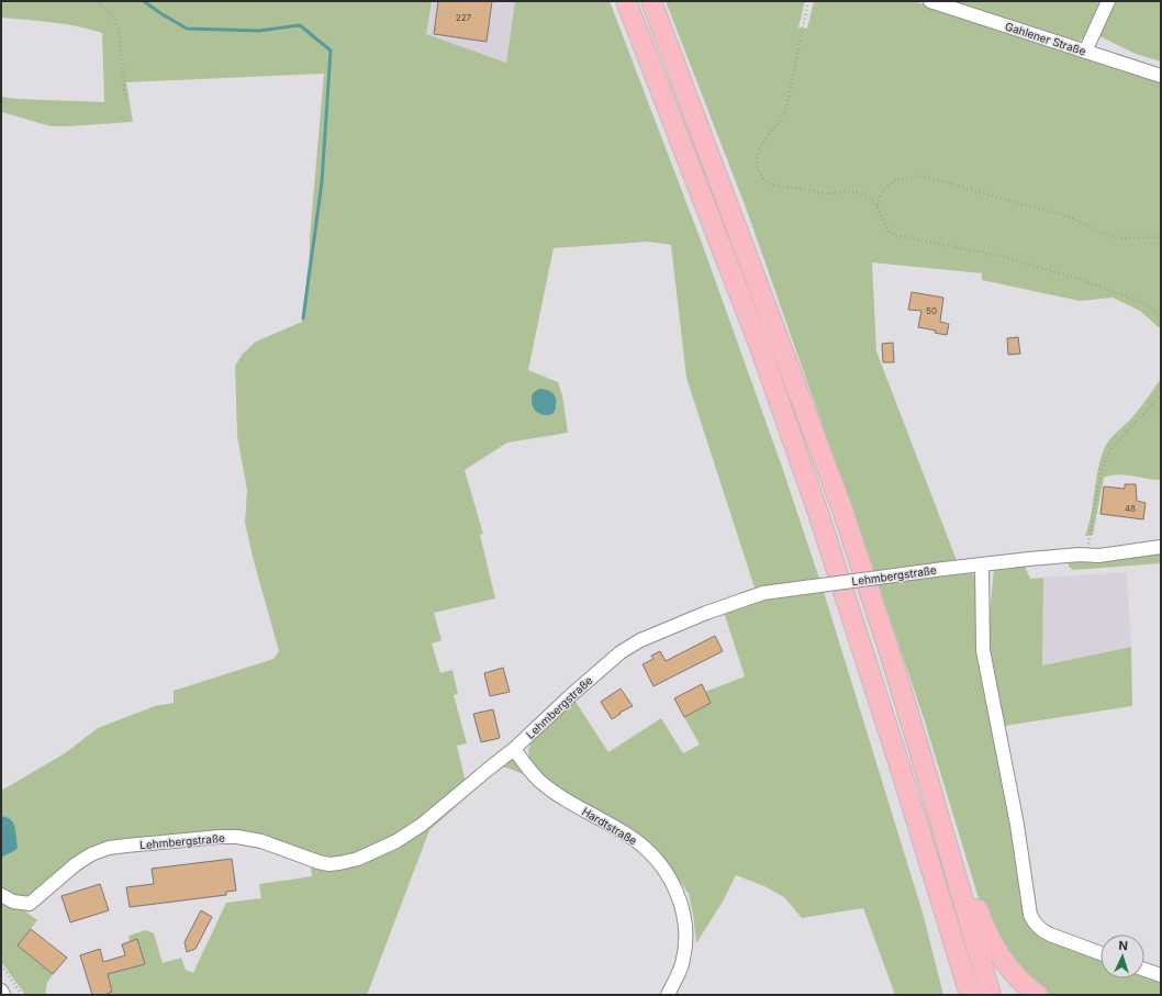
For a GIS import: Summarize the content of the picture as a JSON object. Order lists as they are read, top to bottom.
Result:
{
  "streets": {
    "street": ["Gahlener Straße", "Lehmbergstraße", "Hardtstraße"]
  },
  "crossings": [
    ["Lehmbergstraße", "Hardtstraße"]
  ],
  "house_numbers": ["227", "50", "48"],
  "north": "top"
}
